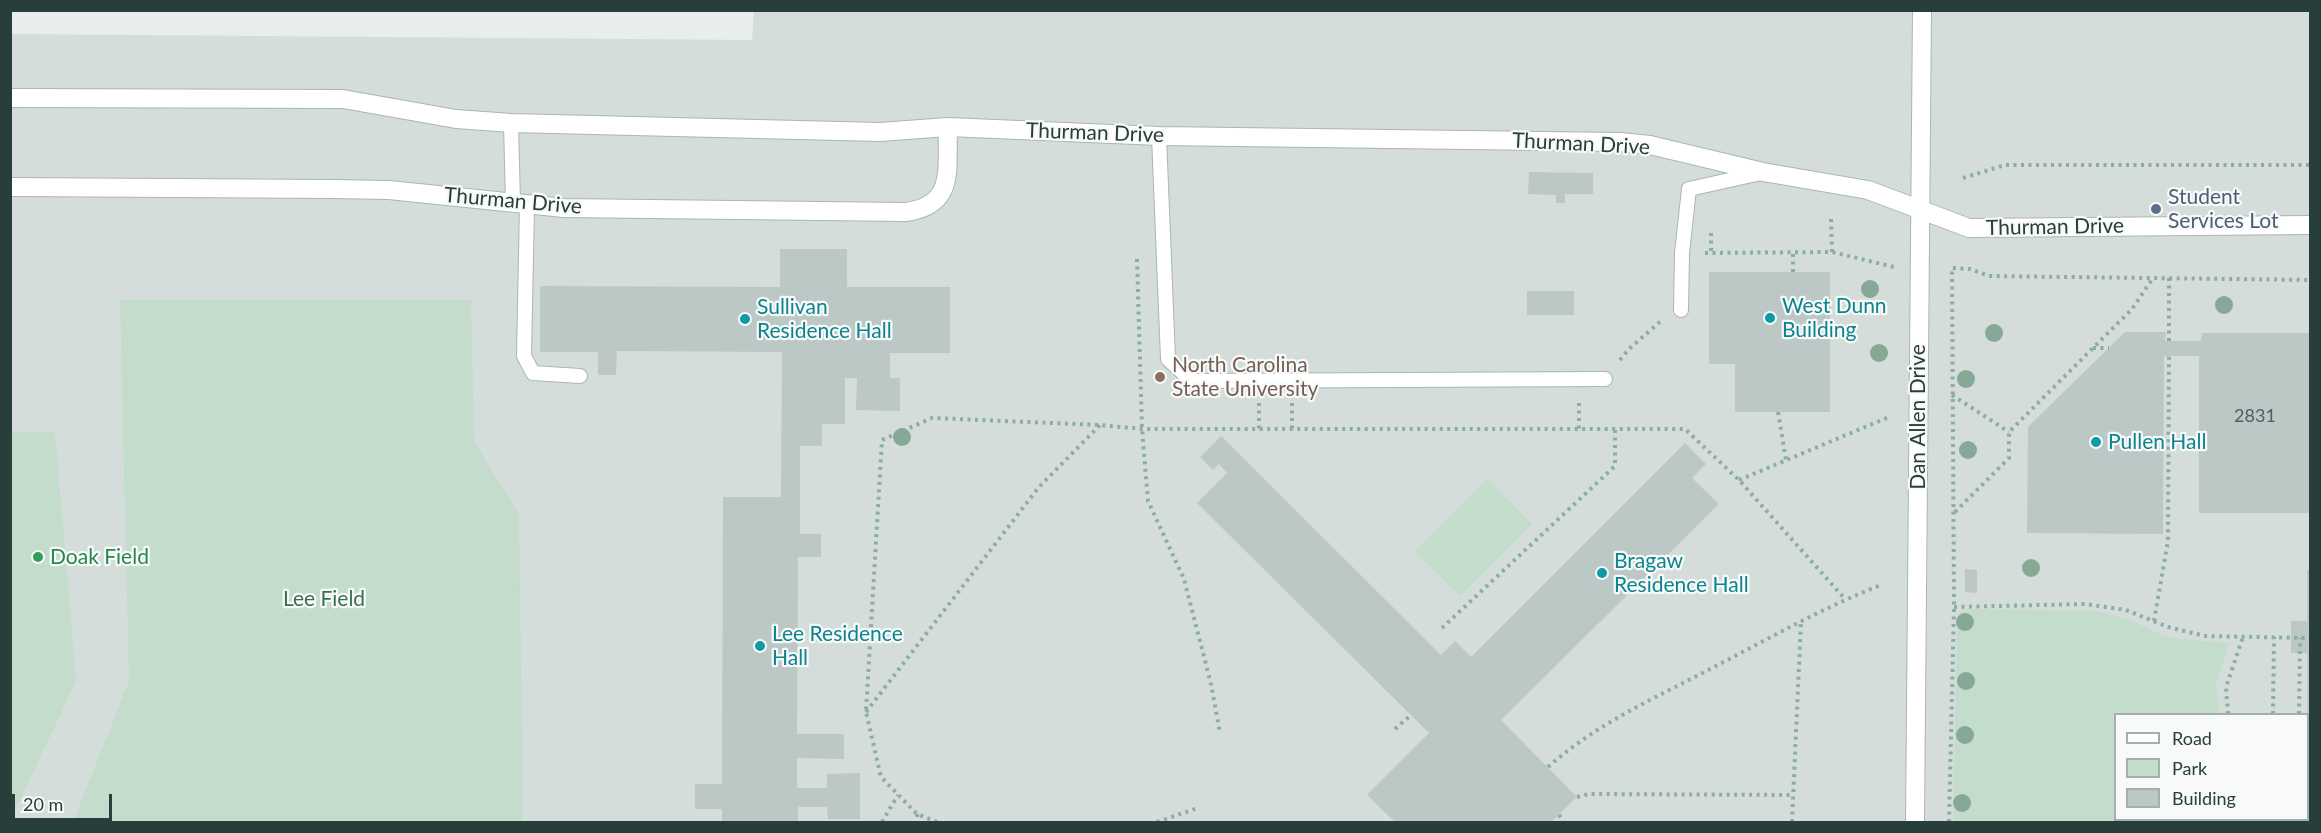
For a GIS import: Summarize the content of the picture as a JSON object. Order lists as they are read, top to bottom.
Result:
{
  "streets": {
    "street": ["Thurman Drive", "Dan Allen Drive"]
  },
  "crossings": [
    ["Thurman Drive", "Dan Allen Drive"]
  ],
  "parks": ["Lee Field"],
  "places": [
    "Student Services Lot",
    "West Dunn Building",
    "Sullivan Residence Hall",
    "North Carolina State University",
    "Pullen Hall",
    "Doak Field",
    "Bragaw Residence Hall",
    "Lee Residence Hall"
  ],
  "house_numbers": ["2831"],
  "legend": ["Road", "Park", "Building"],
  "scale_bar": "20 m"
}
